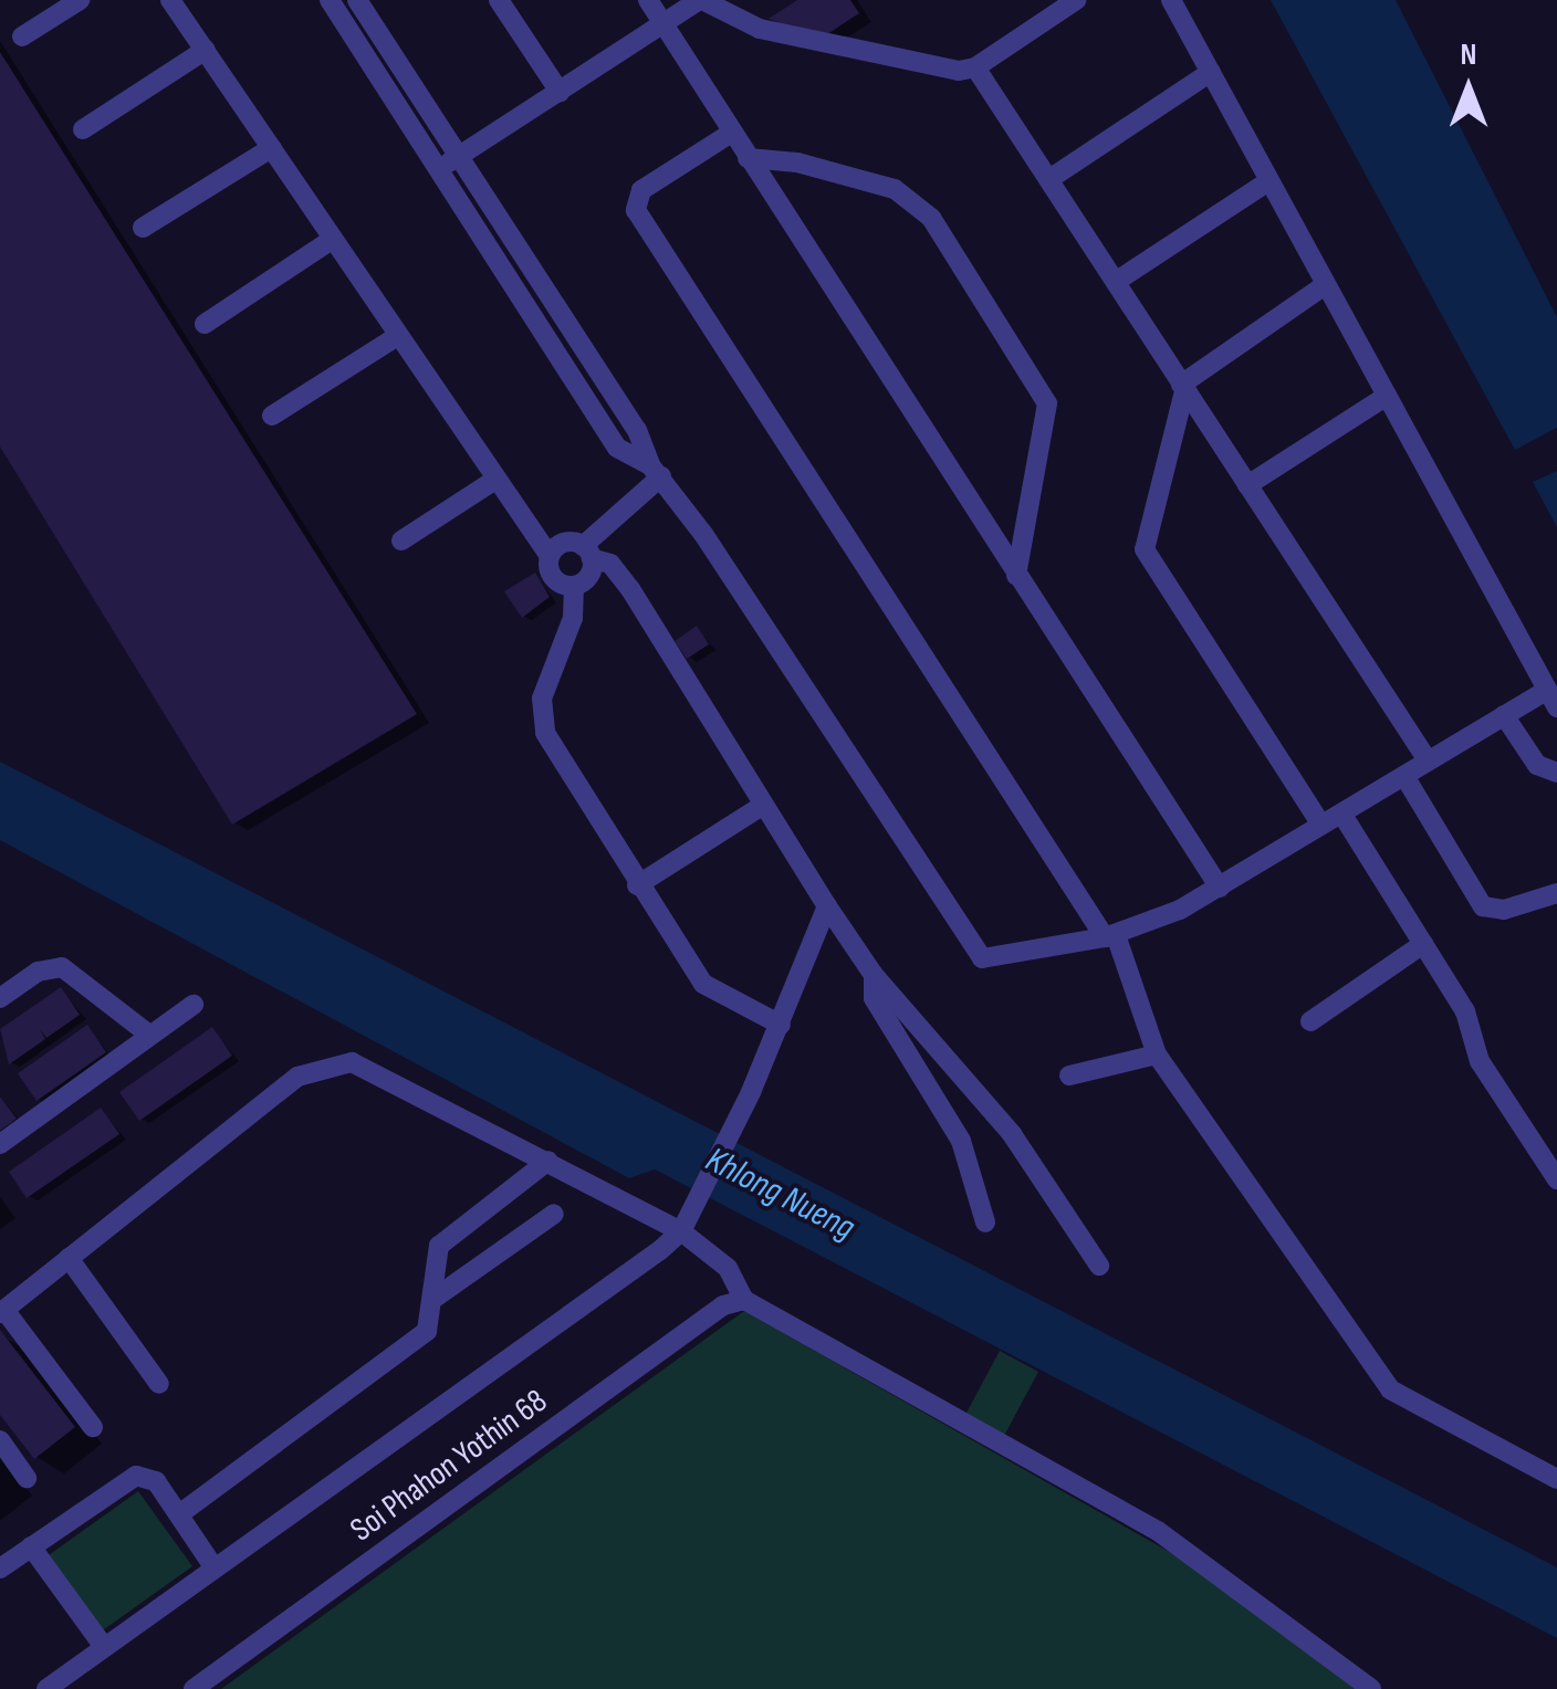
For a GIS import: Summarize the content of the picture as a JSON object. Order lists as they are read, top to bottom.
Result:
{
  "streets": {
    "street": ["Soi Phahon Yothin 68"]
  },
  "water": ["Khlong Nueng"],
  "north": "top"
}
